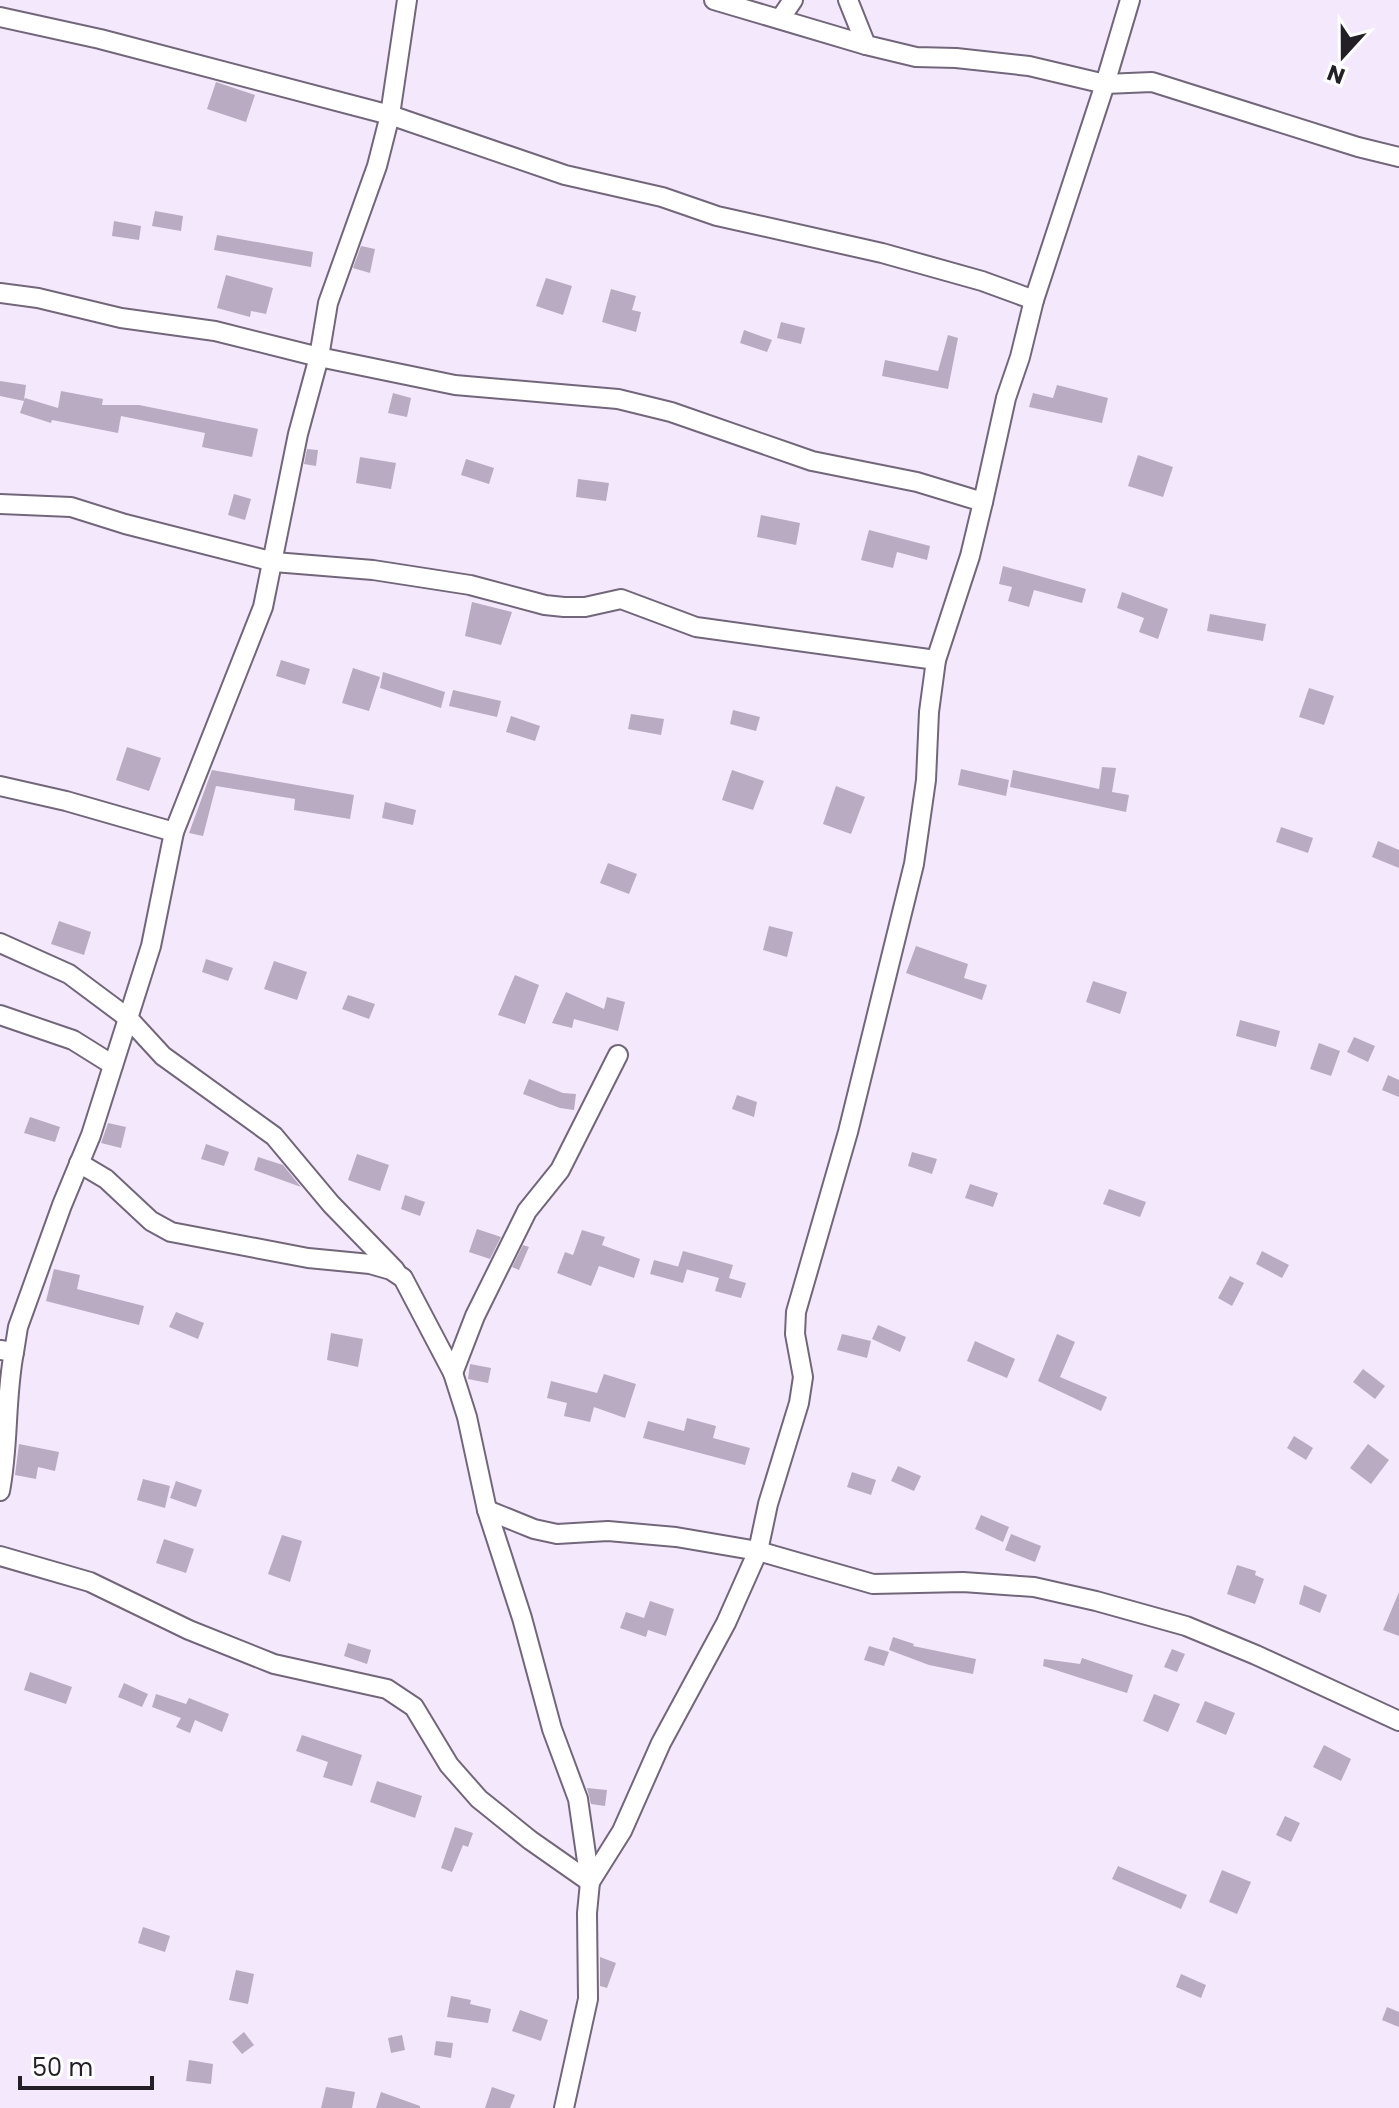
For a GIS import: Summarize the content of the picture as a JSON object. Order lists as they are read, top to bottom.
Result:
{
  "scale_bar": "50 m",
  "north": "bottom"
}
